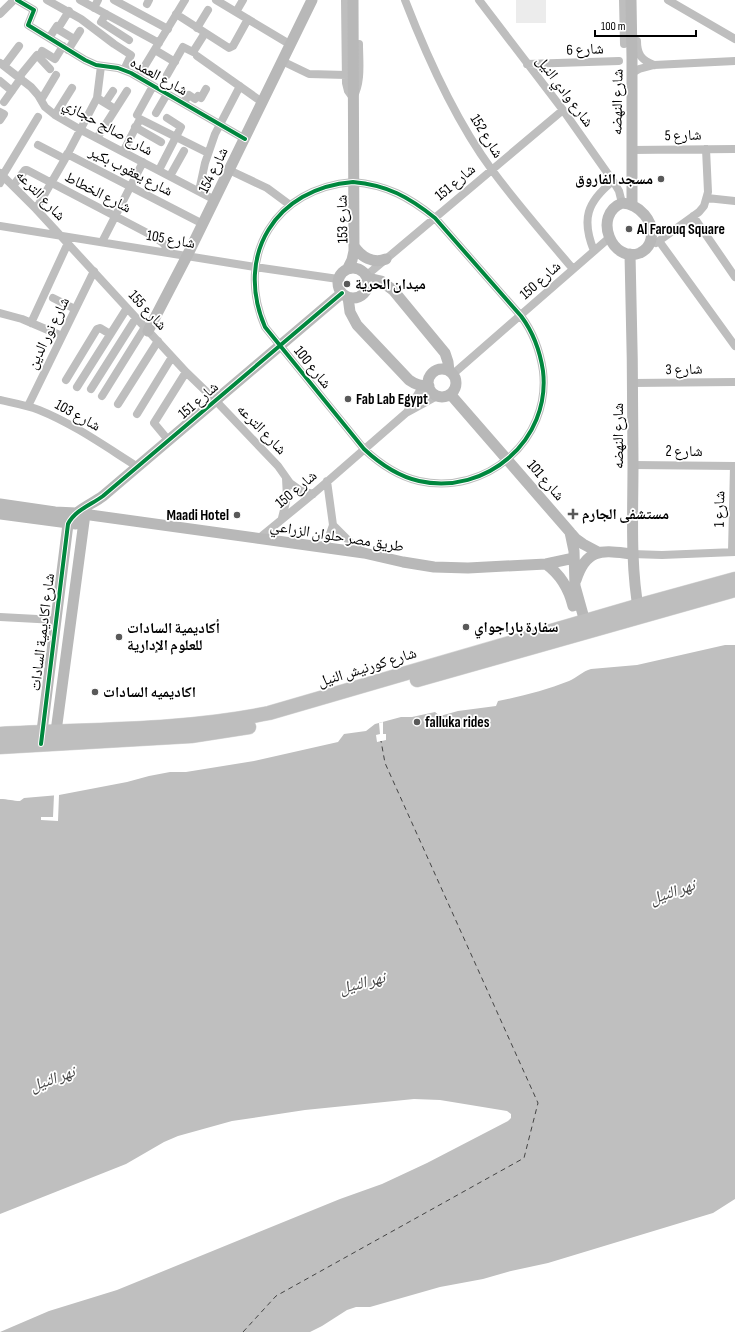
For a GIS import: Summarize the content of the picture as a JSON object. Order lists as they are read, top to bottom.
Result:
{
  "streets": {
    "highway": ["شارع كورنيش النيل"],
    "street": [
      "شارع 6",
      "شارع العمده",
      "شارع وادي النيل",
      "شارع النهضه",
      "شارع صالح حجازي",
      "شارع 5",
      "شارع 152",
      "شارع 154",
      "شارع يعقوب بكير",
      "شارع 151",
      "شارع الخطاط",
      "شارع الترعه",
      "شارع 153",
      "شارع 105",
      "شارع 150",
      "شارع 155",
      "شارع نور الدين",
      "شارع 100",
      "شارع 3",
      "شارع 103",
      "شارع 2",
      "شارع 101",
      "شارع 1",
      "طريق مصر حلوان الزراعي",
      "شارع اكاديمية السادات"
    ]
  },
  "crossings": [
    ["شارع 6", "شارع وادي النيل"],
    ["شارع العمده", "شارع 154"],
    ["شارع وادي النيل", "شارع النهضه"],
    ["شارع وادي النيل", "شارع 151"],
    ["شارع وادي النيل", "شارع 150"],
    ["شارع النهضه", "شارع 5"],
    ["شارع النهضه", "شارع 150"],
    ["شارع النهضه", "شارع 3"],
    ["شارع النهضه", "شارع 2"],
    ["شارع النهضه", "شارع كورنيش النيل"],
    ["شارع صالح حجازي", "شارع 154"],
    ["شارع 152", "شارع 151"],
    ["شارع 152", "شارع 150"],
    ["شارع 154", "شارع يعقوب بكير"],
    ["شارع 154", "شارع 105"],
    ["شارع 154", "شارع 155"],
    ["شارع 151", "شارع الترعه"],
    ["شارع 151", "شارع 153"],
    ["شارع 151", "شارع 105"],
    ["شارع 151", "شارع 155"],
    ["شارع 151", "شارع 100"],
    ["شارع 151", "شارع 103"],
    ["شارع 151", "طريق مصر حلوان الزراعي"],
    ["شارع 151", "شارع اكاديمية السادات"],
    ["شارع الخطاط", "شارع الترعه"],
    ["شارع الخطاط", "شارع 105"],
    ["شارع الترعه", "شارع 105"],
    ["شارع الترعه", "شارع 150"],
    ["شارع الترعه", "شارع 155"],
    ["شارع 153", "شارع 105"],
    ["شارع 153", "شارع 100"],
    ["شارع 105", "شارع 155"],
    ["شارع 105", "شارع 100"],
    ["شارع 150", "شارع 100"],
    ["شارع 150", "شارع 101"],
    ["شارع 150", "طريق مصر حلوان الزراعي"],
    ["شارع 155", "شارع نور الدين"],
    ["شارع نور الدين", "شارع 103"],
    ["شارع 100", "شارع 101"],
    ["شارع 2", "شارع 1"],
    ["طريق مصر حلوان الزراعي", "شارع اكاديمية السادات"],
    ["شارع اكاديمية السادات", "شارع كورنيش النيل"]
  ],
  "water": ["نهر النيل"],
  "places": {
    "other": [
      "مسجد الفاروق",
      "Al Farouq Square",
      "ميدان الحرية",
      "Fab Lab Egypt",
      "Maadi Hotel",
      "سفارة باراجواي",
      "أكاديمية السادات للعلوم الإدارية",
      "اكاديميه السادات",
      "falluka rides"
    ],
    "health": ["مستشفى الجارم"]
  },
  "scale_bar": "100 m"
}
